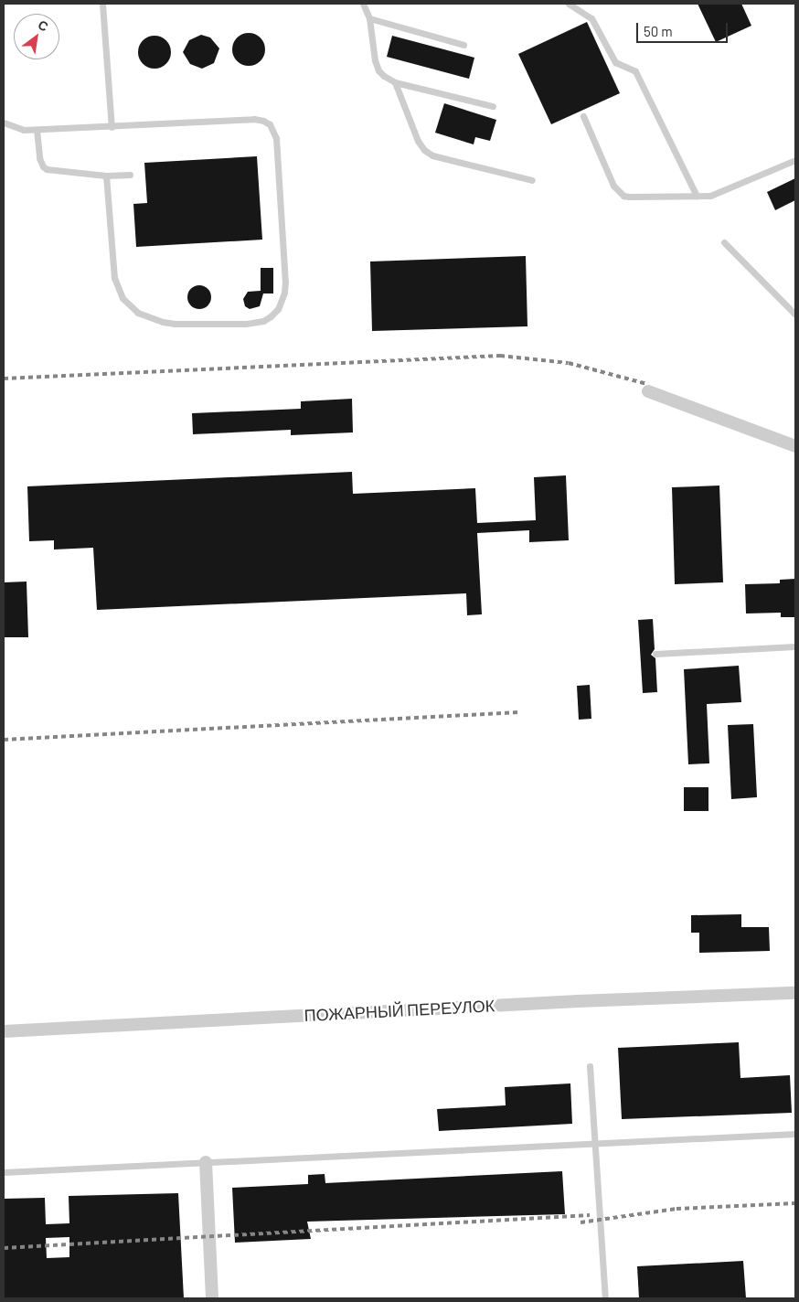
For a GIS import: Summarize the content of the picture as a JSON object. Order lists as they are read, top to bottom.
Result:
{
  "streets": {
    "street": ["ПОЖАРНЫЙ ПЕРЕУЛОК"]
  },
  "scale_bar": "50 m",
  "north": "top right"
}
